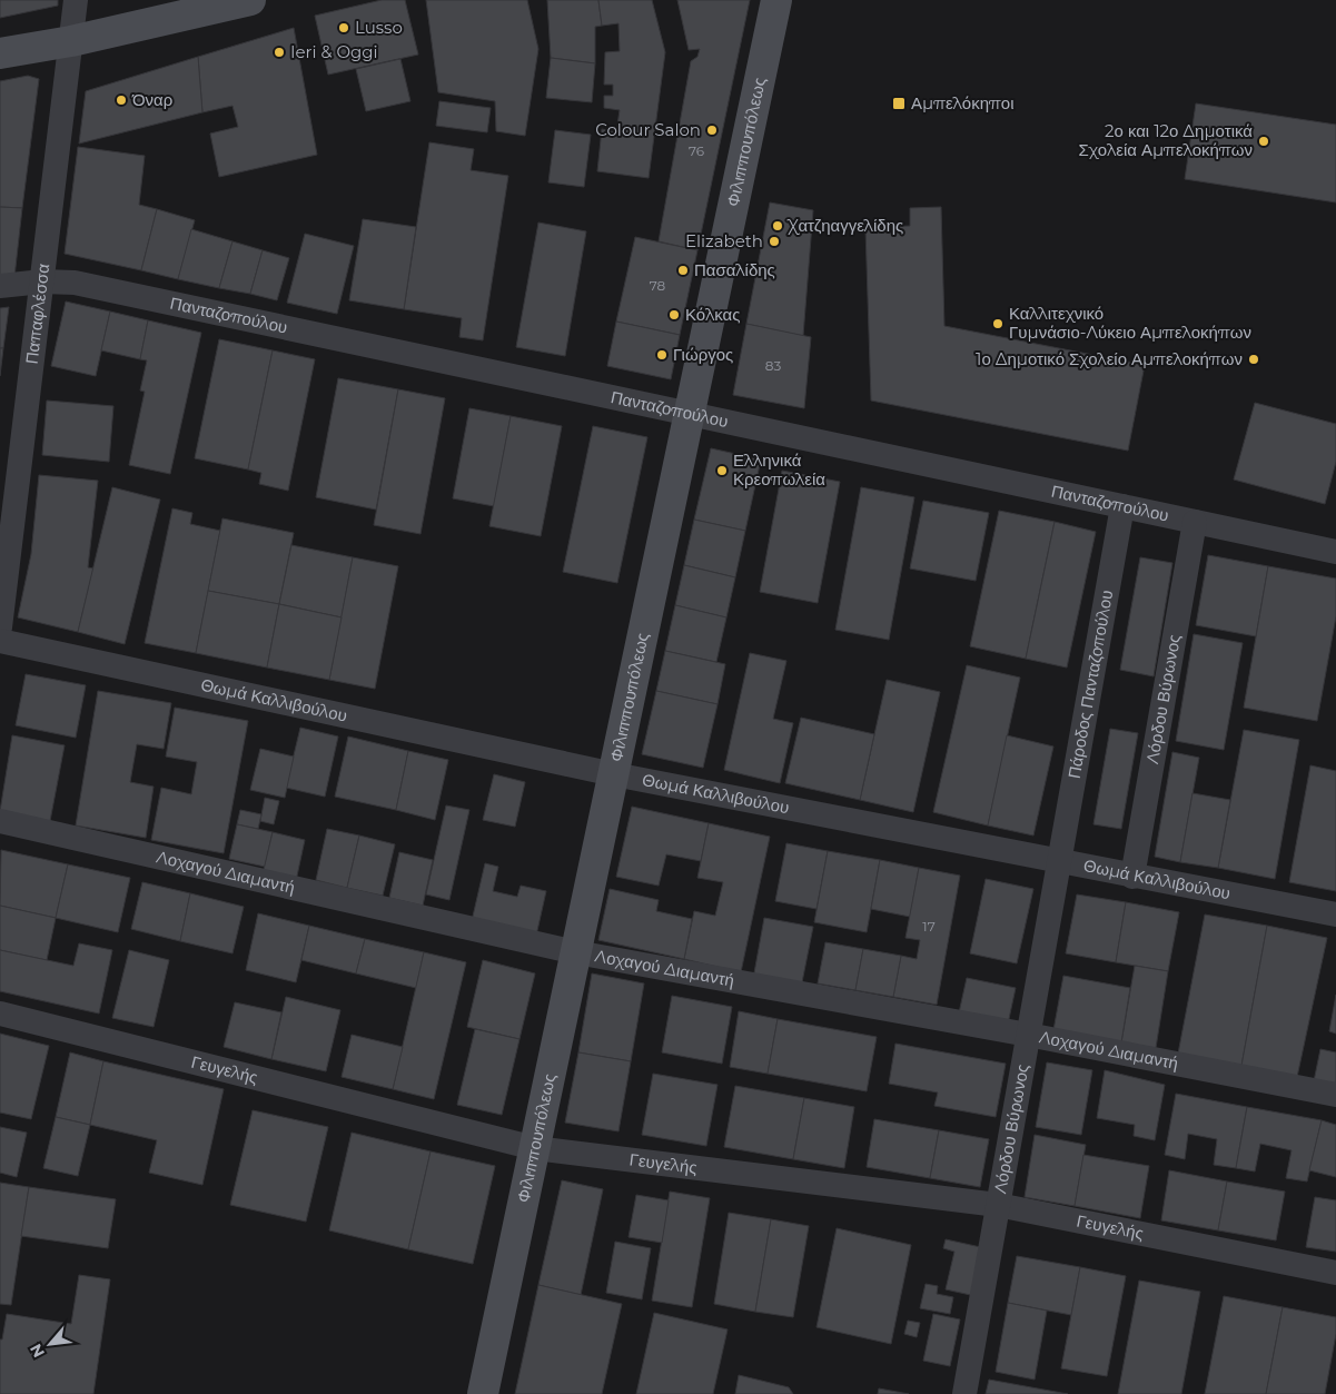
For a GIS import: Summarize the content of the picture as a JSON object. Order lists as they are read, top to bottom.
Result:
{
  "streets": {
    "main road": ["Φιλιππουπόλεως"],
    "street": [
      "Παπαφλέσσα",
      "Πανταζοπούλου",
      "Πάροδος Πανταζοπούλου",
      "Λόρδου Βύρωνος",
      "Θωμά Καλλιβούλου",
      "Λοχαγού Διαμαντή",
      "Γευγελής"
    ]
  },
  "crossings": [
    ["Φιλιππουπόλεως", "Πανταζοπούλου"],
    ["Φιλιππουπόλεως", "Θωμά Καλλιβούλου"],
    ["Φιλιππουπόλεως", "Λοχαγού Διαμαντή"],
    ["Φιλιππουπόλεως", "Γευγελής"],
    ["Παπαφλέσσα", "Πανταζοπούλου"],
    ["Πανταζοπούλου", "Πάροδος Πανταζοπούλου"],
    ["Πανταζοπούλου", "Λόρδου Βύρωνος"],
    ["Πάροδος Πανταζοπούλου", "Λόρδου Βύρωνος"],
    ["Πάροδος Πανταζοπούλου", "Θωμά Καλλιβούλου"],
    ["Λόρδου Βύρωνος", "Θωμά Καλλιβούλου"],
    ["Λόρδου Βύρωνος", "Λοχαγού Διαμαντή"],
    ["Λόρδου Βύρωνος", "Γευγελής"]
  ],
  "places": {
    "other": [
      "Lusso",
      "Ieri & Oggi",
      "Όναρ",
      "Colour Salon",
      "2ο και 12ο Δημοτικά Σχολεία Αμπελοκήπων",
      "Χατζηαγγελίδης",
      "Elizabeth",
      "Πασαλίδης",
      "Κόλκας",
      "Καλλιτεχνικό Γυμνάσιο-Λύκειο Αμπελοκήπων",
      "Γιώργος",
      "1ο Δημοτικό Σχολείο Αμπελοκήπων",
      "Ελληνικά Κρεοπωλεία"
    ],
    "transit": ["Αμπελόκηποι"]
  },
  "house_numbers": [
    "76",
    "78",
    "83",
    "17"
  ],
  "north": "bottom left"
}
